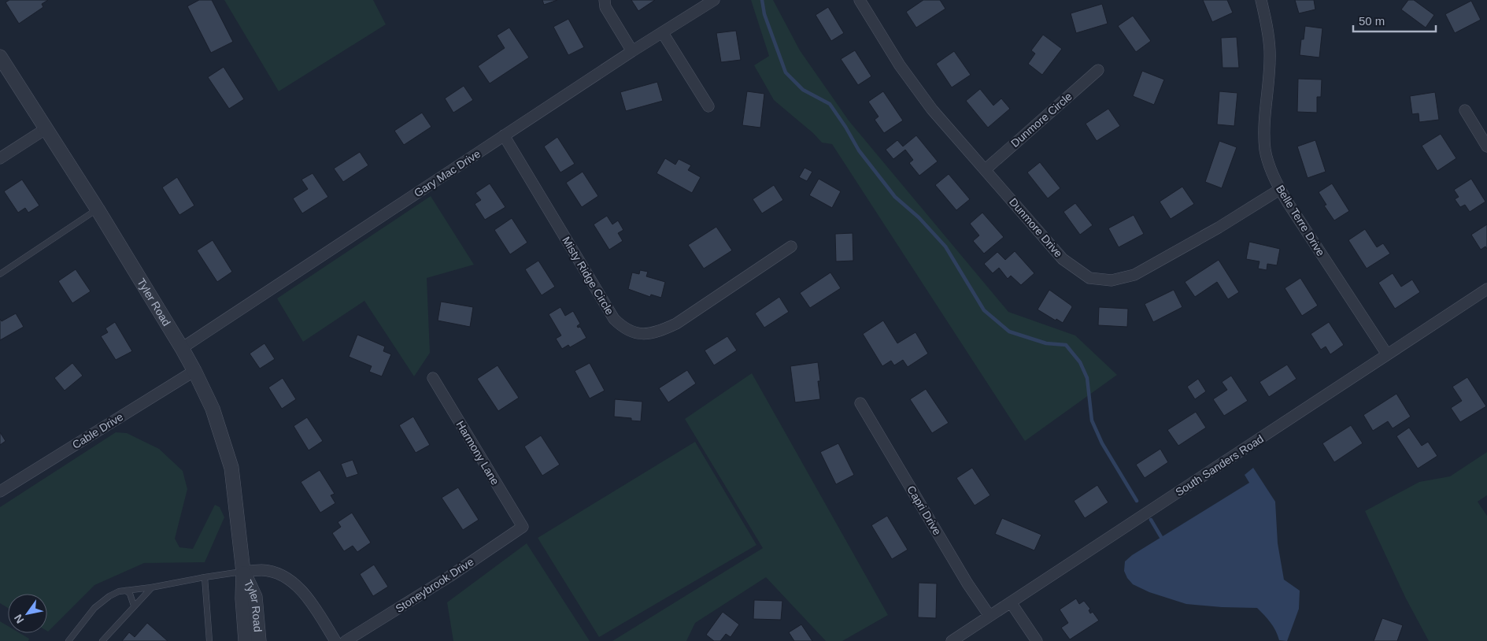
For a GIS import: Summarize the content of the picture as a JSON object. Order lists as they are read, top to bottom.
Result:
{
  "streets": {
    "street": [
      "Dunmore Circle",
      "Gary Mac Drive",
      "Belle Terre Drive",
      "Dunmore Drive",
      "Misty Ridge Circle",
      "Tyler Road",
      "Cable Drive",
      "Harmony Lane",
      "South Sanders Road",
      "Capri Drive",
      "Stoneybrook Drive"
    ]
  },
  "crossings": [
    ["Dunmore Circle", "Dunmore Drive"],
    ["Gary Mac Drive", "Misty Ridge Circle"],
    ["Gary Mac Drive", "Tyler Road"],
    ["Belle Terre Drive", "Dunmore Drive"],
    ["Belle Terre Drive", "South Sanders Road"],
    ["Tyler Road", "Cable Drive"],
    ["Harmony Lane", "Stoneybrook Drive"],
    ["South Sanders Road", "Capri Drive"]
  ],
  "scale_bar": "50 m",
  "north": "bottom left"
}
